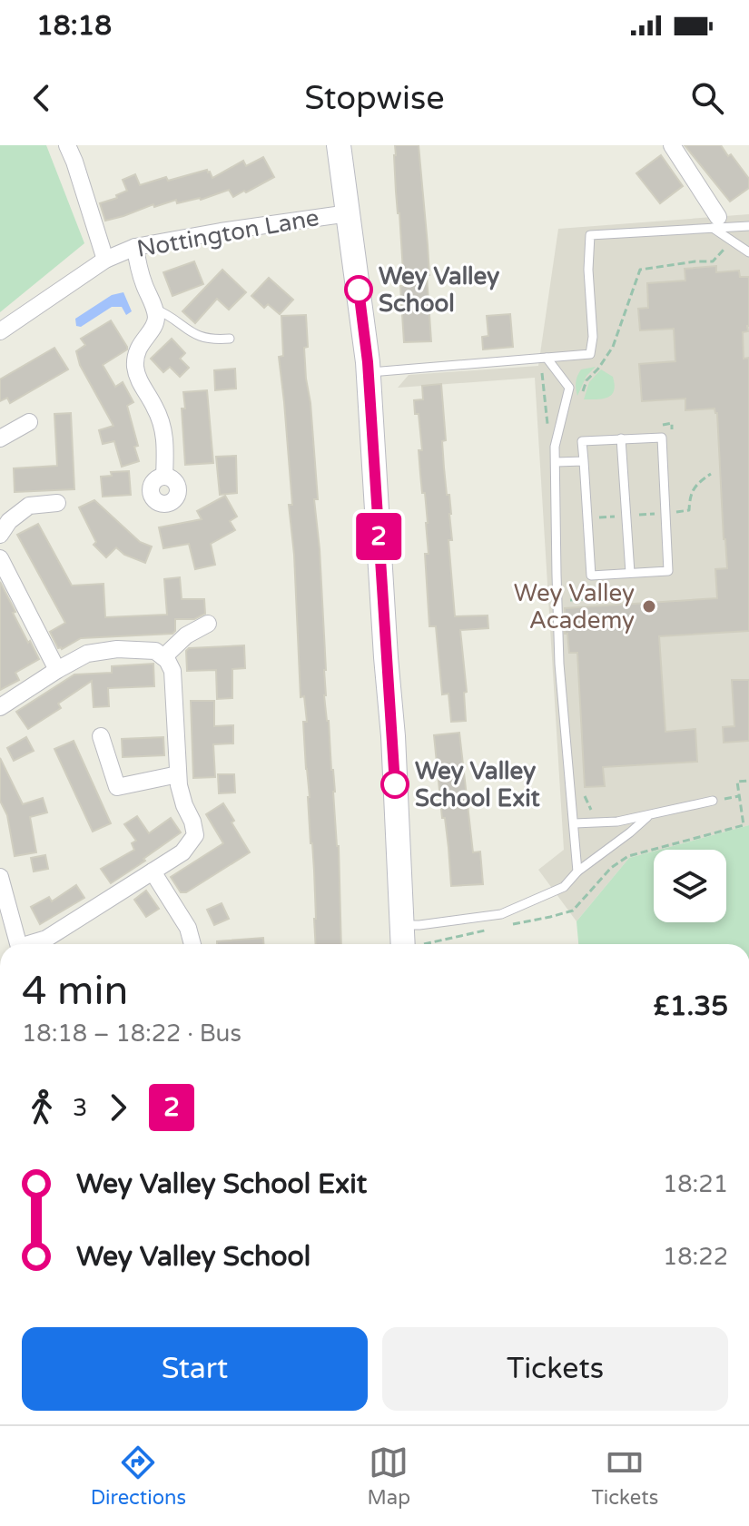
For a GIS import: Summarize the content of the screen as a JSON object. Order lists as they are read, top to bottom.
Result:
{
  "streets": {
    "street": ["Nottington Lane"]
  },
  "places": ["Wey Valley School", "Wey Valley Academy", "Wey Valley School Exit"],
  "lines": ["bus line 2"],
  "page": {
    "status": "18:18",
    "header": "Stopwise",
    "on_map": "2",
    "heading": ["4 min", "18:18 – 18:22 · Bus", "£1.35"],
    "legs": ["3", "2"],
    "list": [
      {
        "name": "Wey Valley School Exit",
        "value": "18:21"
      },
      {
        "name": "Wey Valley School",
        "value": "18:22"
      }
    ],
    "buttons": ["Start", "Tickets"],
    "tabs": ["Directions", "Map", "Tickets"]
  }
}
